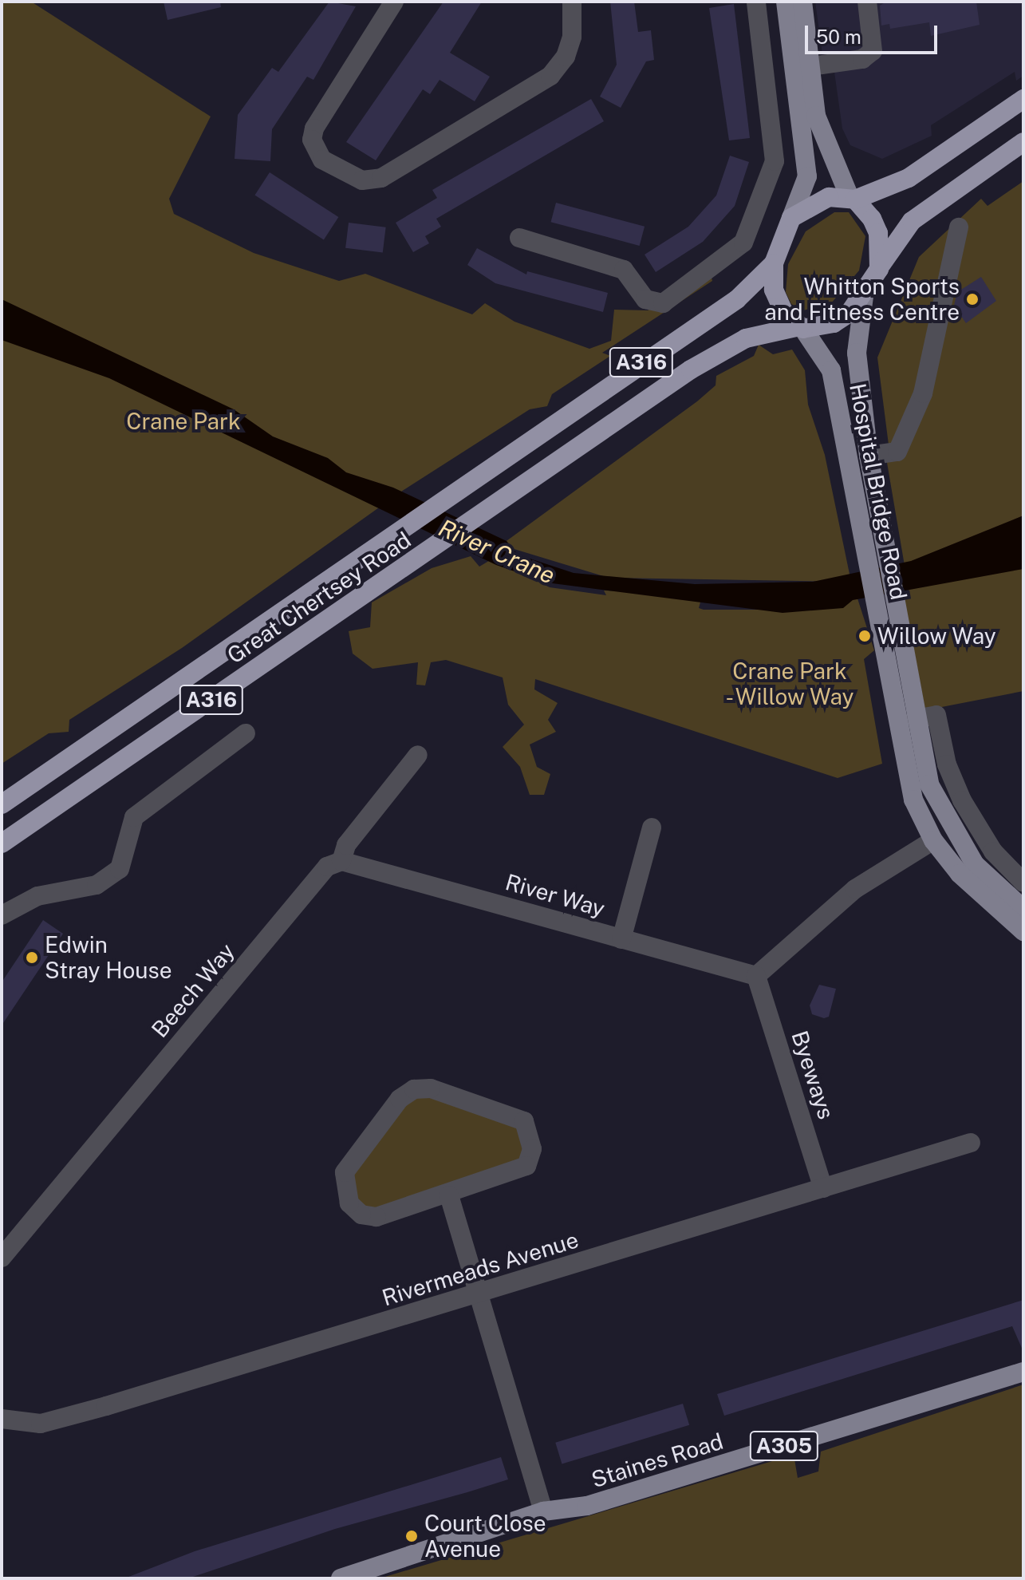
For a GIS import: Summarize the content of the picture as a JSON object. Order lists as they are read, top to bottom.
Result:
{
  "streets": {
    "highway": ["A316", "Great Chertsey Road"],
    "main road": ["Hospital Bridge Road", "A305", "Staines Road"],
    "street": [
      "River Way",
      "Beech Way",
      "Byeways",
      "Rivermeads Avenue"
    ]
  },
  "crossings": [
    ["A316", "Hospital Bridge Road"],
    ["A316", "Great Chertsey Road"],
    ["Hospital Bridge Road", "Great Chertsey Road"],
    ["River Way", "Beech Way"],
    ["River Way", "Byeways"],
    ["Byeways", "Rivermeads Avenue"]
  ],
  "water": ["River Crane"],
  "parks": ["Crane Park", "Crane Park - Willow Way"],
  "places": [
    "Whitton Sports and Fitness Centre",
    "Willow Way",
    "Edwin Stray House",
    "Court Close Avenue"
  ],
  "scale_bar": "50 m"
}
